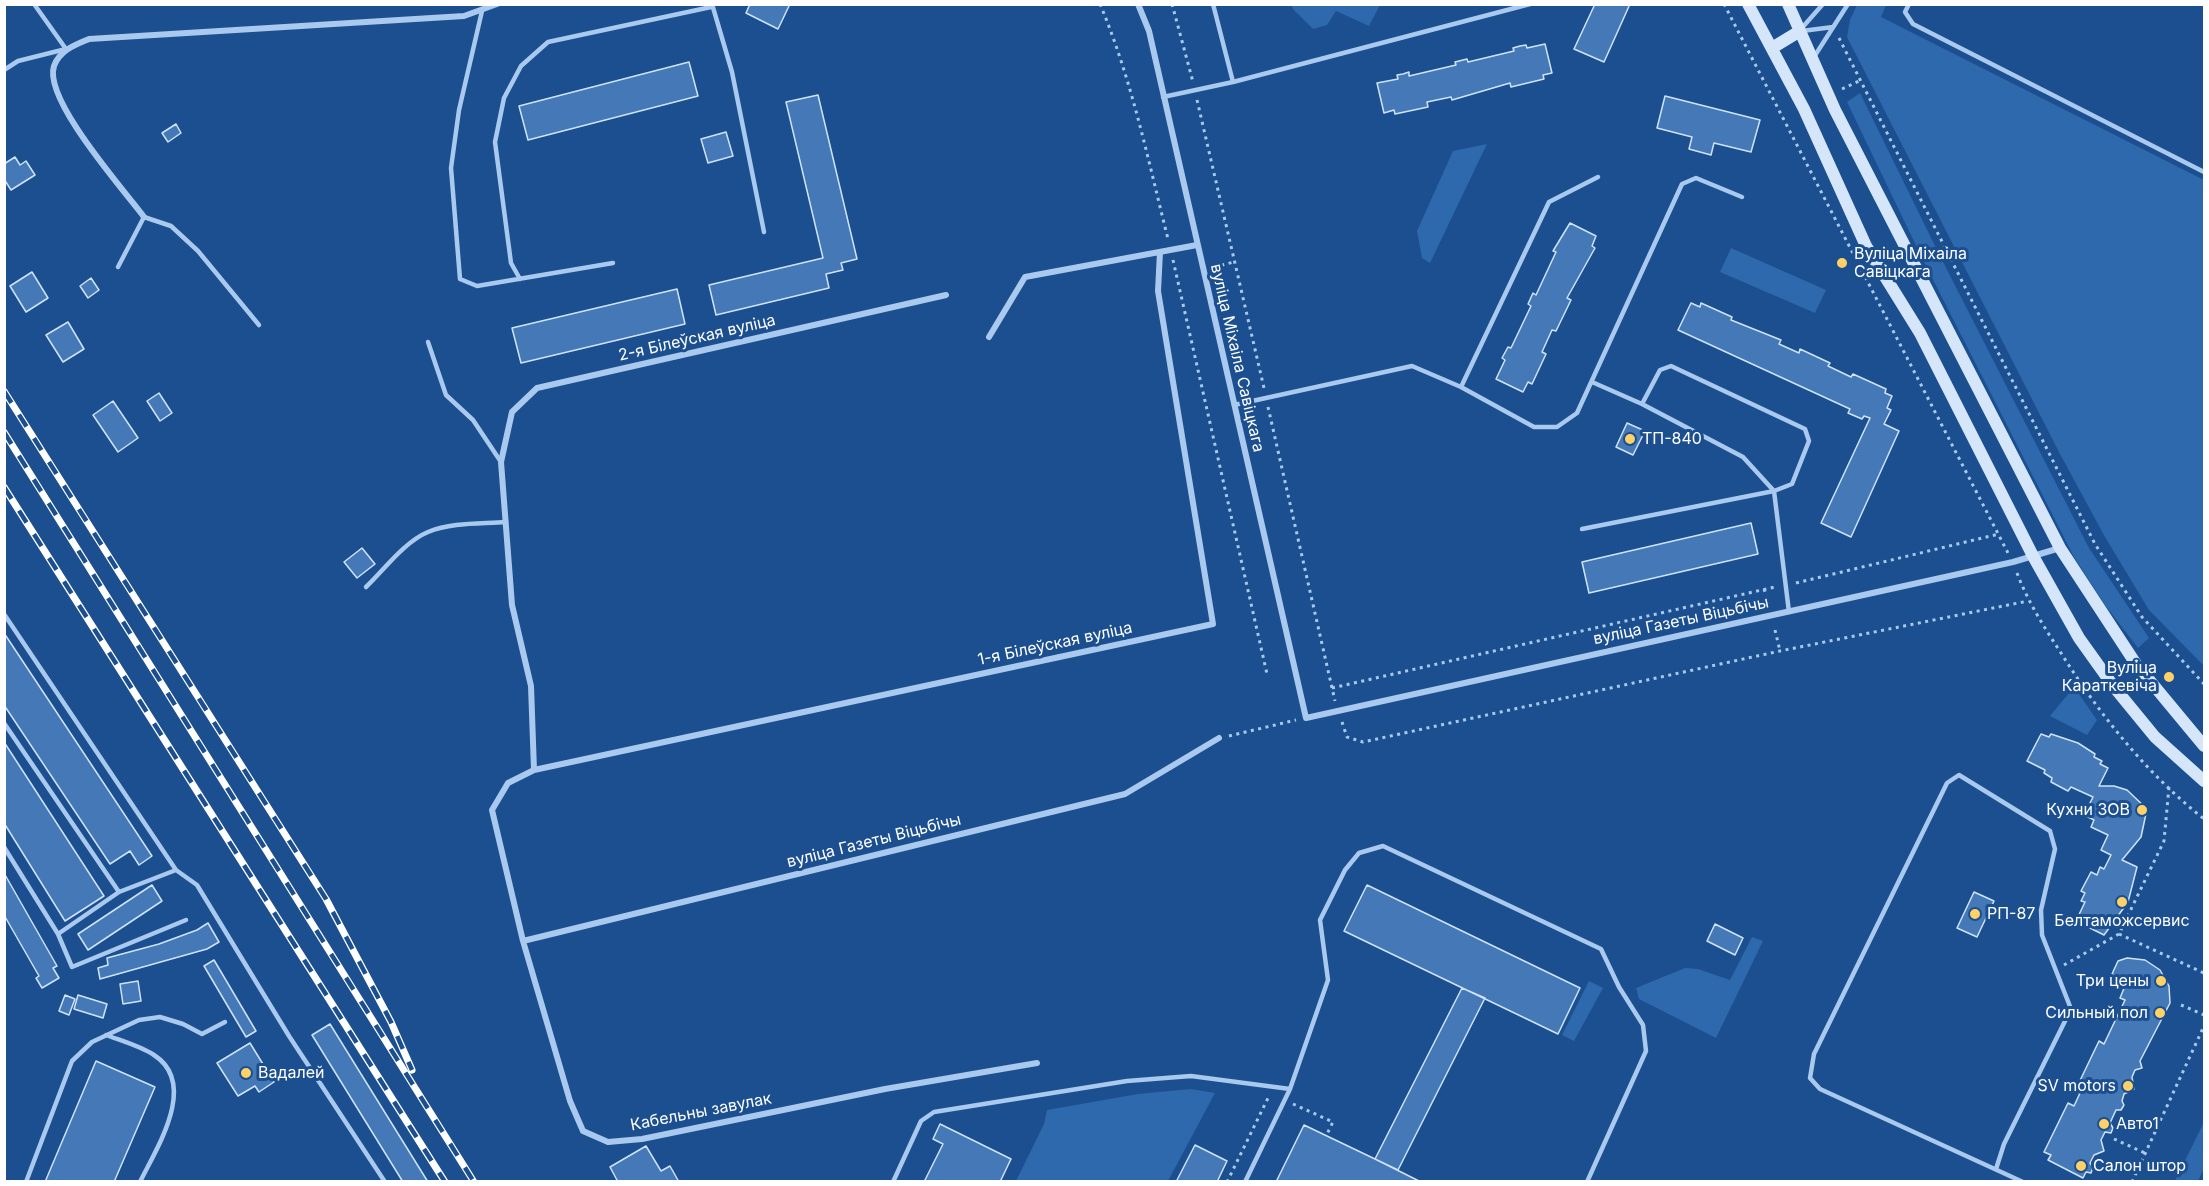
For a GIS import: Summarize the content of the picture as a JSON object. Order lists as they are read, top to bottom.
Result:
{
  "streets": {
    "street": [
      "2-я Білеўская вуліца",
      "вуліца Міхаіла Савіцкага",
      "вуліца Газеты Віцьбічы",
      "1-я Білеўская вуліца",
      "Кабельны завулак"
    ]
  },
  "crossings": [
    ["2-я Білеўская вуліца", "1-я Білеўская вуліца"],
    ["2-я Білеўская вуліца", "Кабельны завулак"],
    ["вуліца Міхаіла Савіцкага", "вуліца Газеты Віцьбічы"],
    ["вуліца Газеты Віцьбічы", "Кабельны завулак"],
    ["1-я Білеўская вуліца", "Кабельны завулак"]
  ],
  "places": [
    "Вуліца Міхаіла Савіцкага",
    "ТП-840",
    "Вуліца Караткевіча",
    "Кухни ЗОВ",
    "Белтаможсервис",
    "РП-87",
    "Три цены",
    "Сильный пол",
    "Вадалей",
    "SV motors",
    "Авто1",
    "Салон штор"
  ]
}
